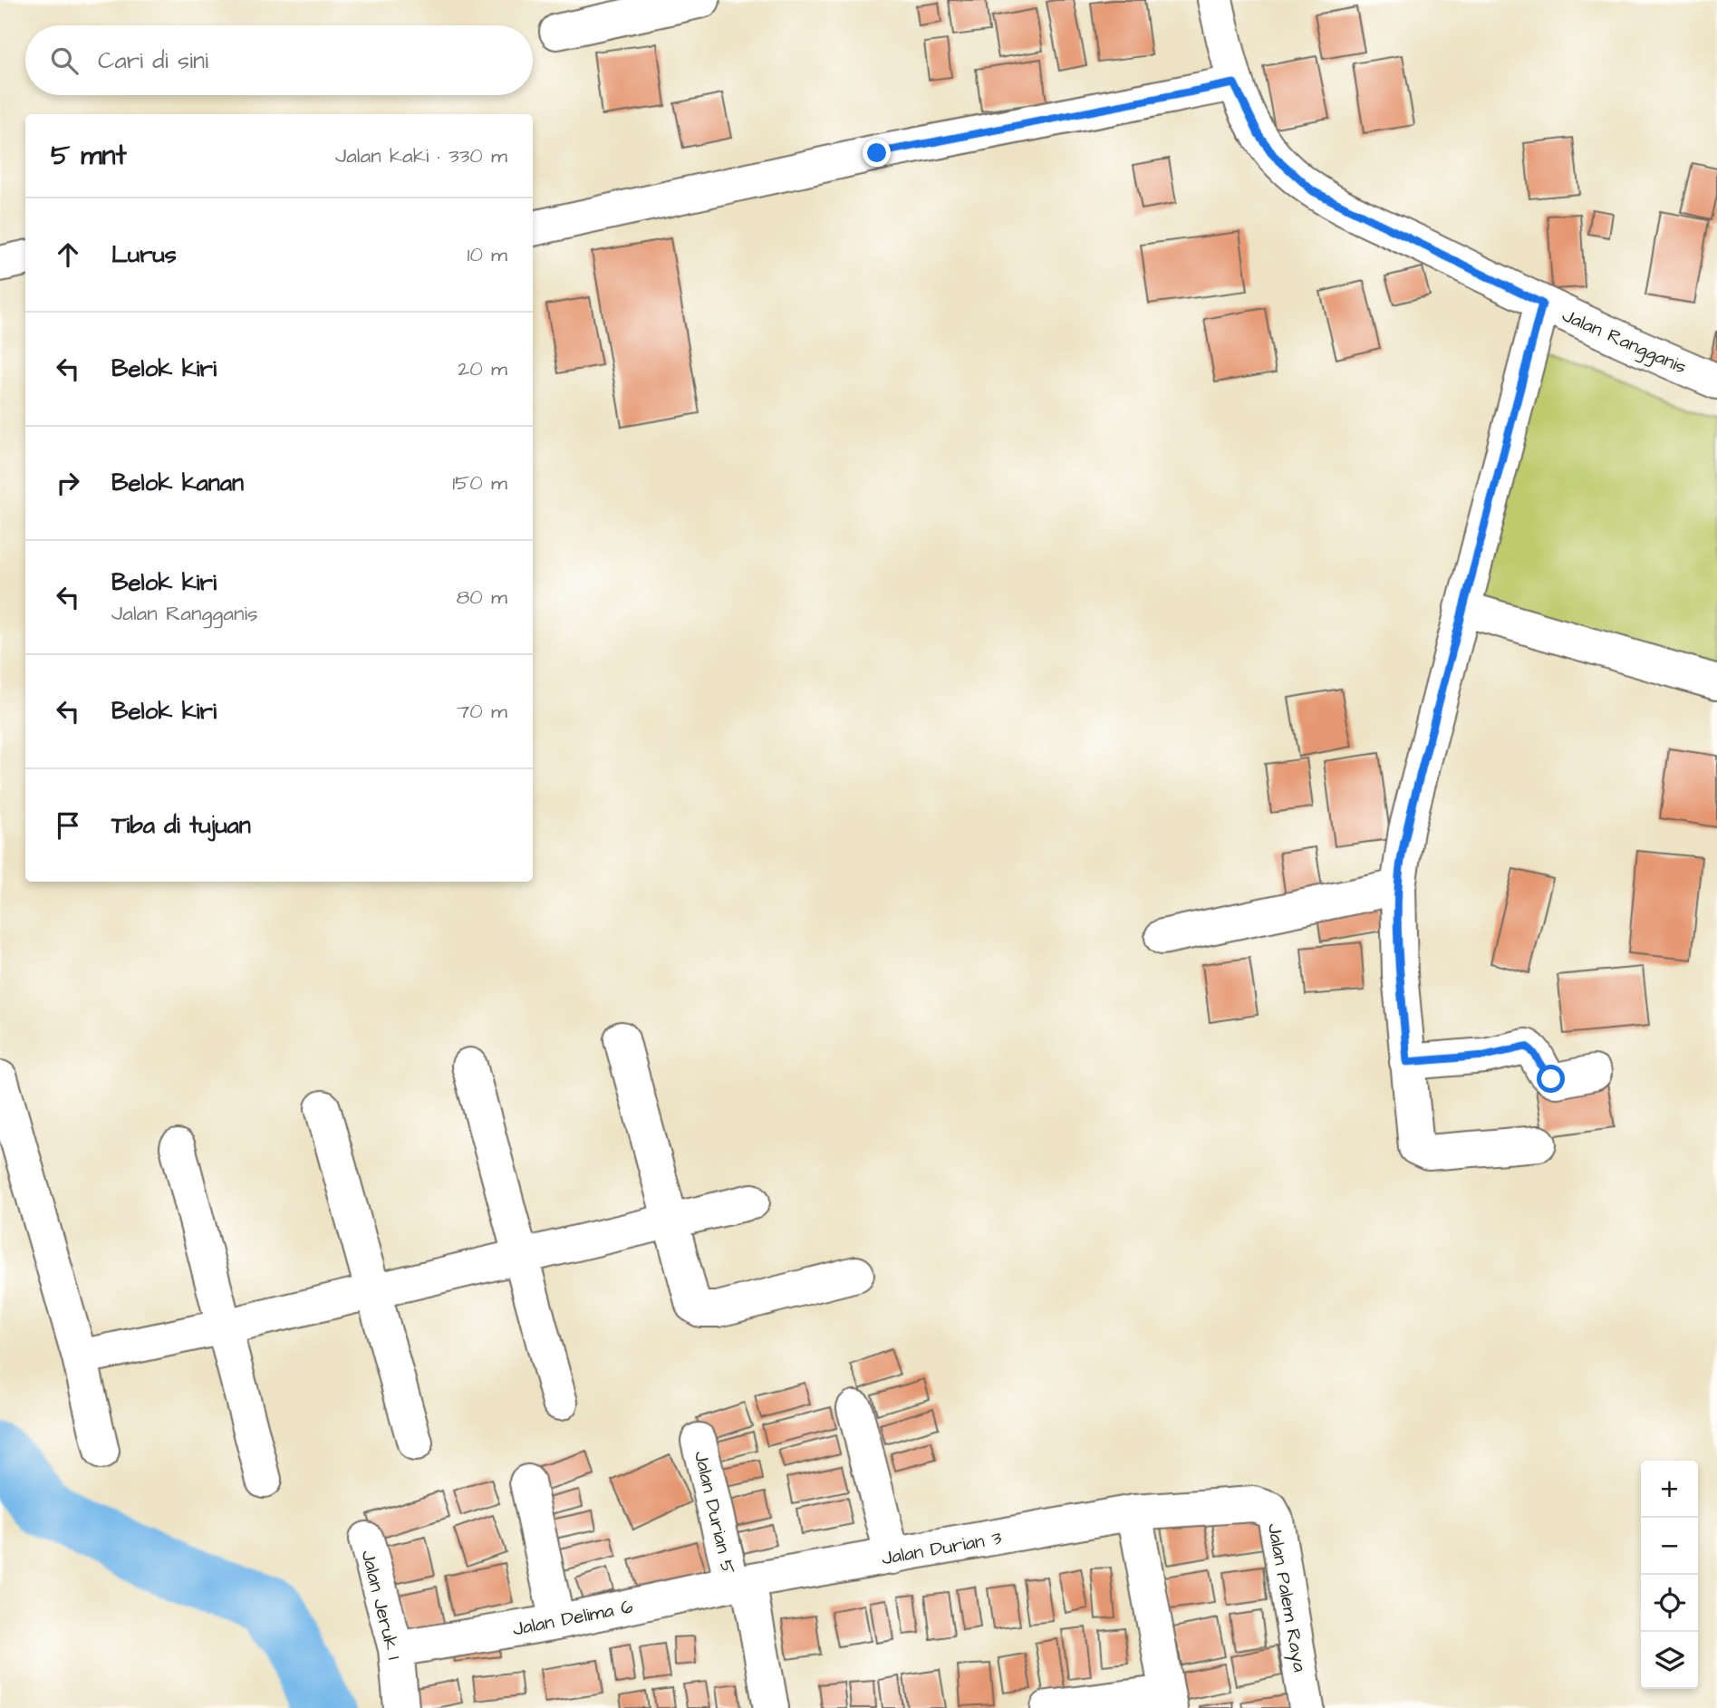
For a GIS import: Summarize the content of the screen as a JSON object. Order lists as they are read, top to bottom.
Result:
{
  "streets": {
    "street": [
      "Jalan Rangganis",
      "Jalan Durian 5",
      "Jalan Durian 3",
      "Jalan Palem Raya",
      "Jalan Jeruk 1",
      "Jalan Delima 6"
    ]
  },
  "crossings": [
    ["Jalan Durian 5", "Jalan Durian 3"],
    ["Jalan Durian 5", "Jalan Delima 6"],
    ["Jalan Durian 3", "Jalan Palem Raya"],
    ["Jalan Durian 3", "Jalan Delima 6"],
    ["Jalan Jeruk 1", "Jalan Delima 6"]
  ],
  "page": {
    "search": "Cari di sini",
    "heading": ["5 mnt", "Jalan kaki · 330 m"],
    "list": [
      ["Lurus", "10 m"],
      ["Belok kiri", "20 m"],
      ["Belok kanan", "150 m"],
      ["Belok kiri", "Jalan Rangganis", "80 m"],
      ["Belok kiri", "70 m"],
      "Tiba di tujuan"
    ],
    "map_buttons": ["+", "−"]
  }
}
